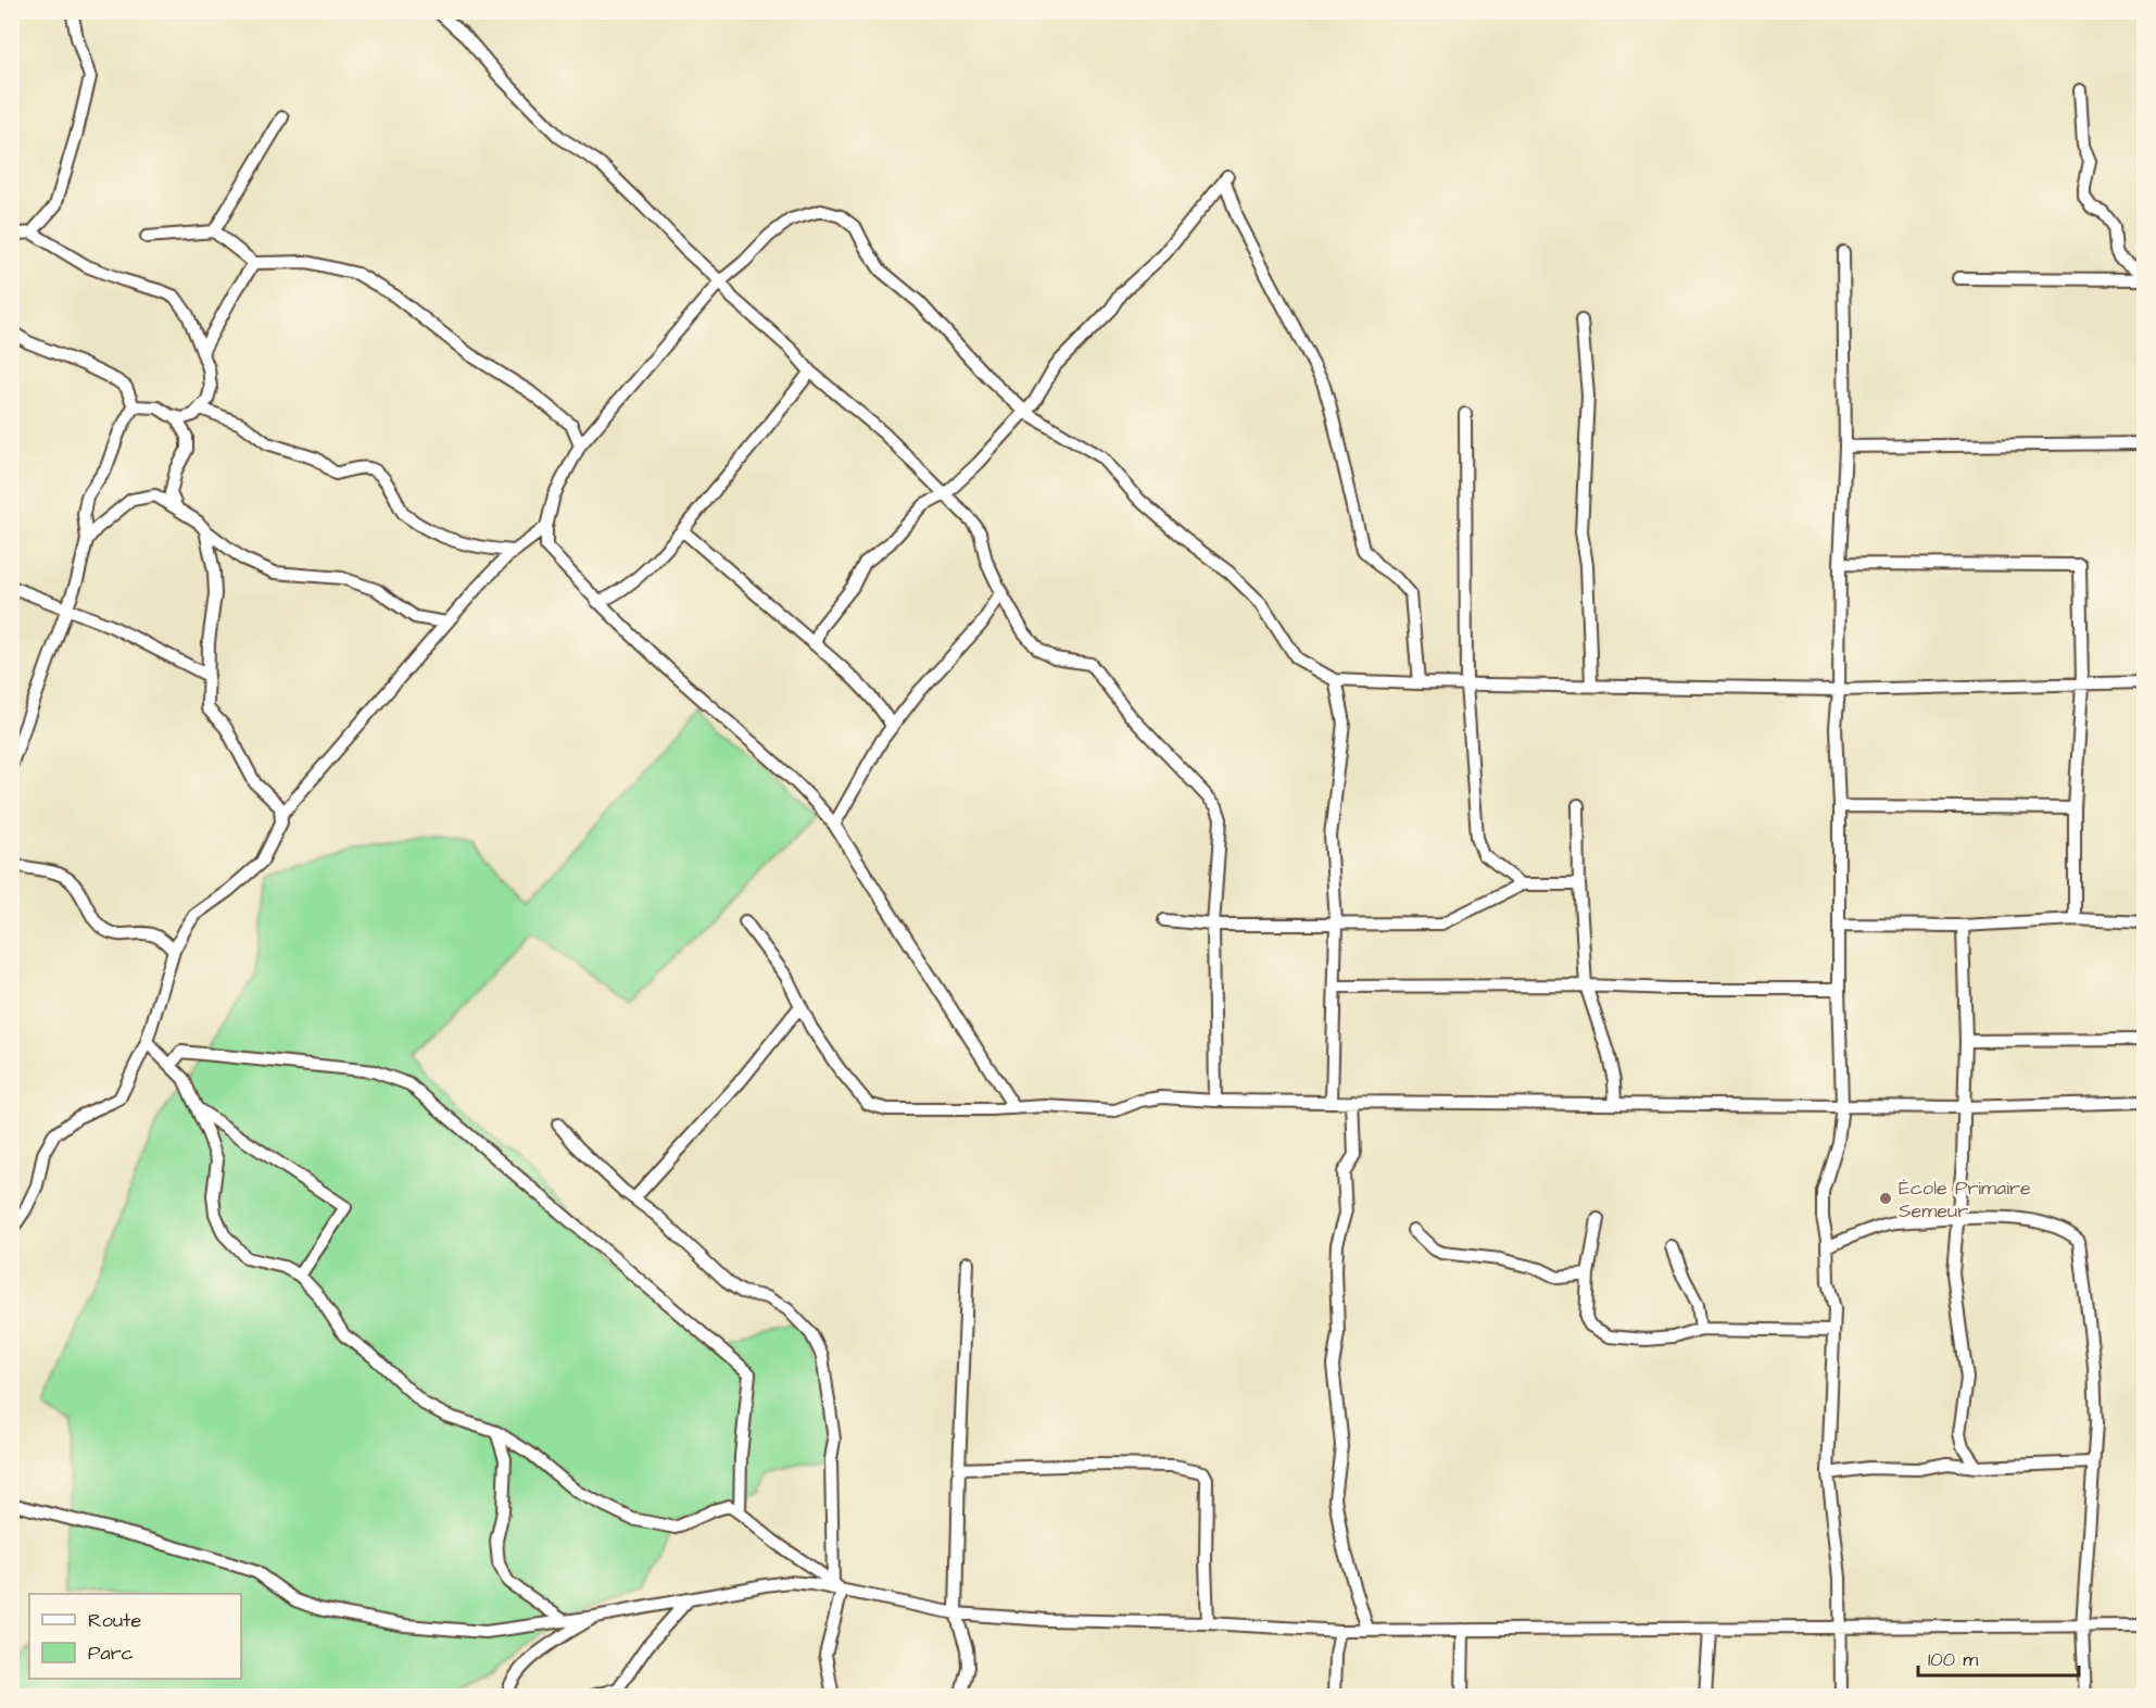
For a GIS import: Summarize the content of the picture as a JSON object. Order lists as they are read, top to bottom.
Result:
{
  "places": ["École Primaire Semeur"],
  "legend": ["Route", "Parc"],
  "scale_bar": "100 m"
}
